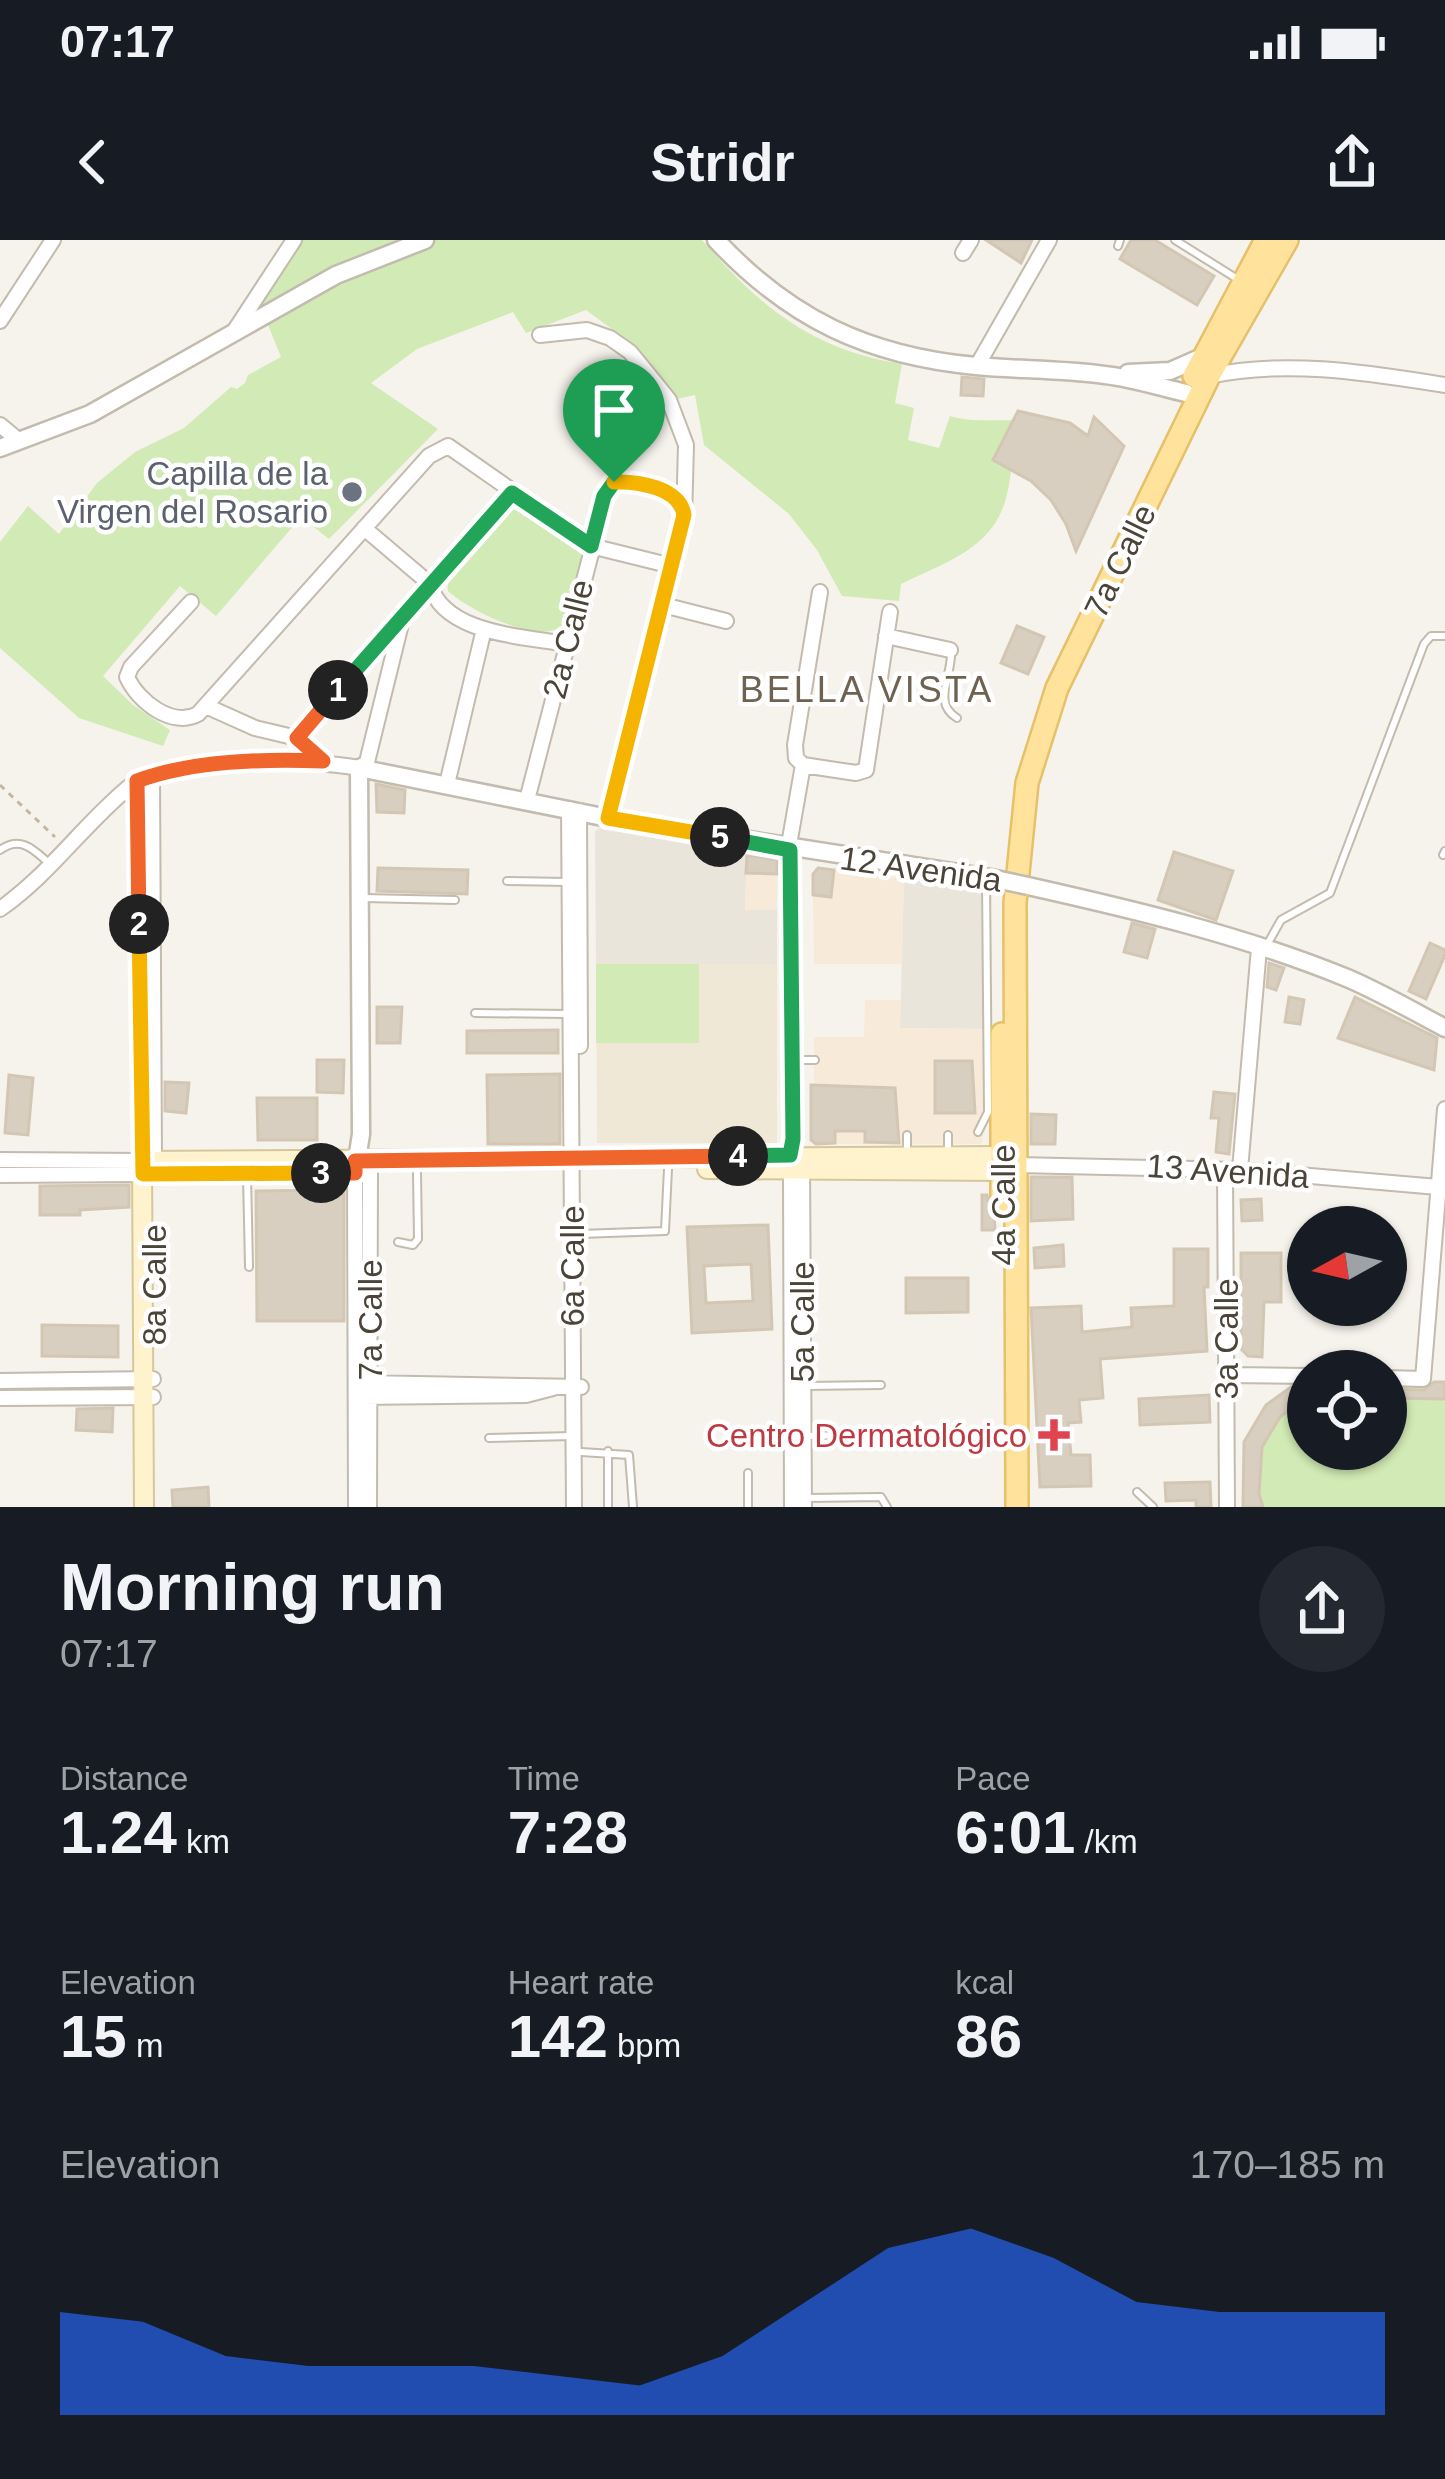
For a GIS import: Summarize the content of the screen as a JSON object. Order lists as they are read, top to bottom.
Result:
{
  "streets": {
    "main road": [
      "7a Calle",
      "13 Avenida",
      "4a Calle",
      "8a Calle"
    ],
    "street": [
      "2a Calle",
      "12 Avenida",
      "6a Calle",
      "5a Calle",
      "3a Calle"
    ]
  },
  "crossings": [
    ["7a Calle", "12 Avenida"],
    ["7a Calle", "13 Avenida"],
    ["7a Calle", "4a Calle"],
    ["2a Calle", "12 Avenida"],
    ["12 Avenida", "4a Calle"],
    ["12 Avenida", "6a Calle"],
    ["12 Avenida", "8a Calle"],
    ["12 Avenida", "5a Calle"],
    ["12 Avenida", "3a Calle"],
    ["13 Avenida", "4a Calle"],
    ["13 Avenida", "6a Calle"],
    ["13 Avenida", "8a Calle"],
    ["13 Avenida", "5a Calle"],
    ["13 Avenida", "3a Calle"]
  ],
  "districts": ["BELLA VISTA"],
  "places": {
    "other": ["Capilla de la Virgen del Rosario"],
    "health": ["Centro Dermatológico"]
  },
  "north": "left",
  "page": {
    "status": "07:17",
    "header": "Stridr",
    "pins": [
      "1",
      "5",
      "2",
      "4",
      "3"
    ],
    "heading": ["Morning run", "07:17"],
    "stats": [
      ["Distance", "1.24 km"],
      ["Time", "7:28"],
      ["Pace", "6:01 /km"],
      ["Elevation", "15 m"],
      ["Heart rate", "142 bpm"],
      ["kcal", "86"]
    ],
    "chart": ["Elevation", "170–185 m"]
  }
}
